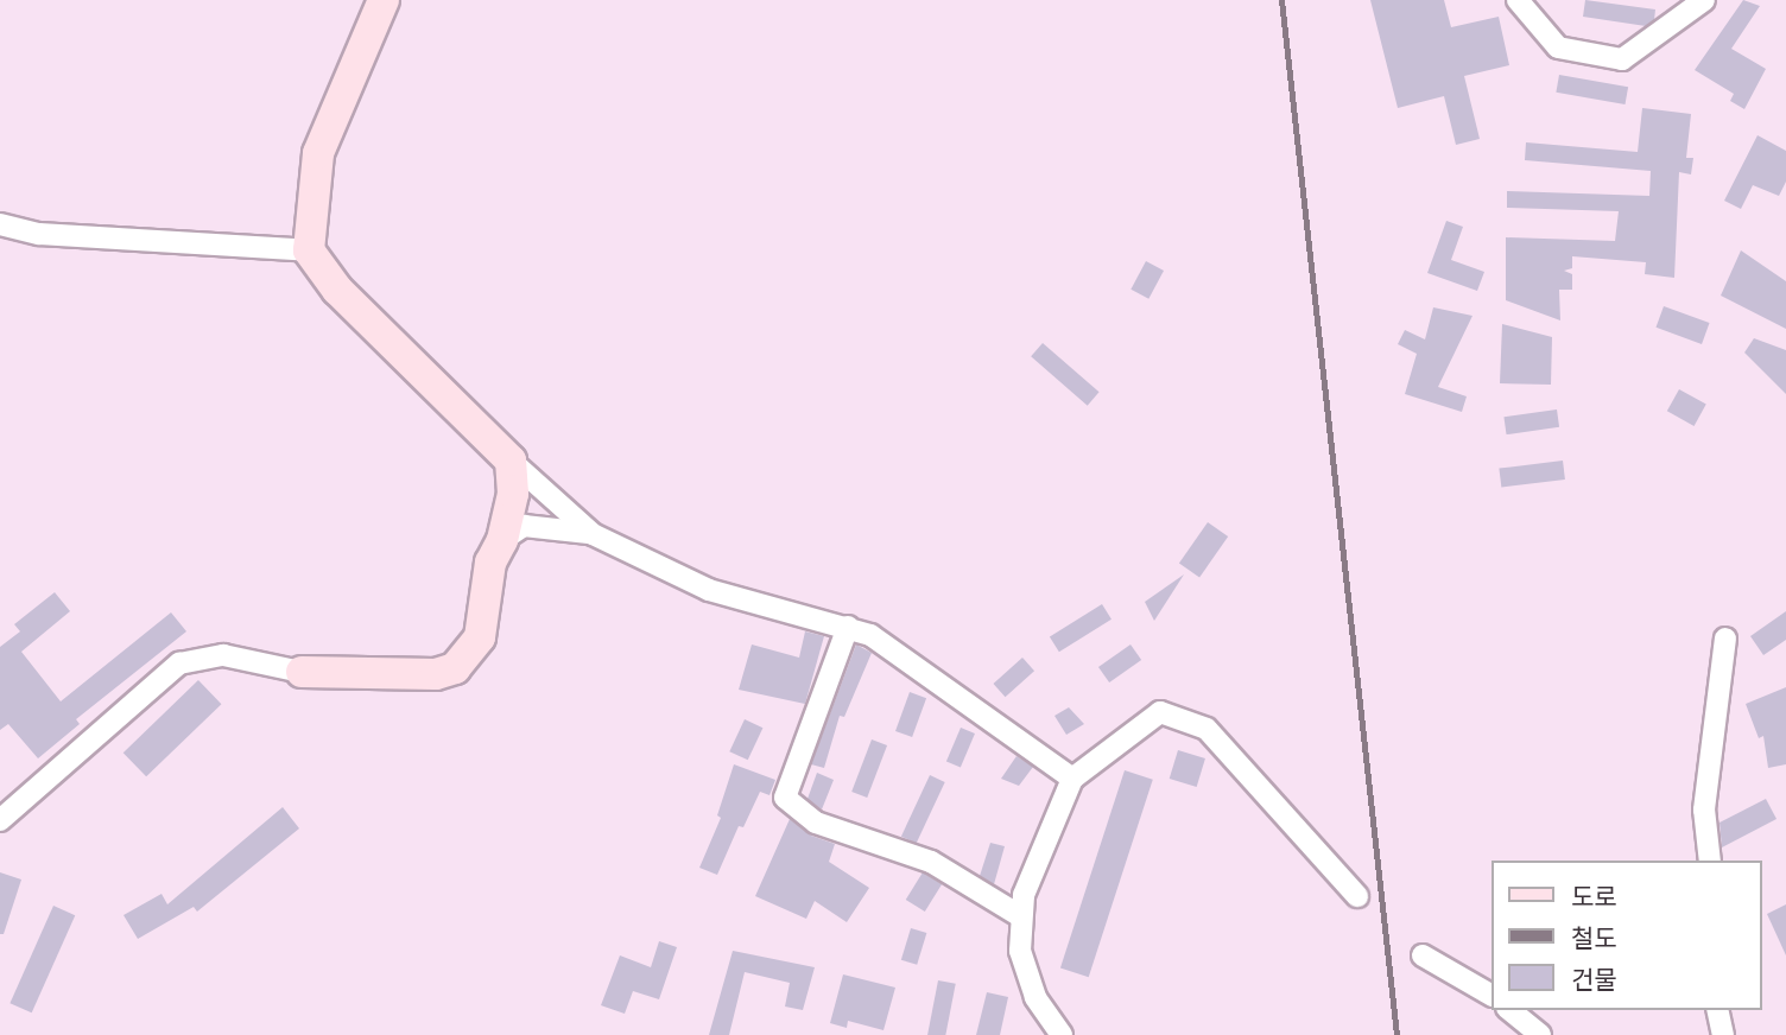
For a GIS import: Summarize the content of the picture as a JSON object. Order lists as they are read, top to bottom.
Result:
{
  "legend": ["도로", "철도", "건물"]
}
